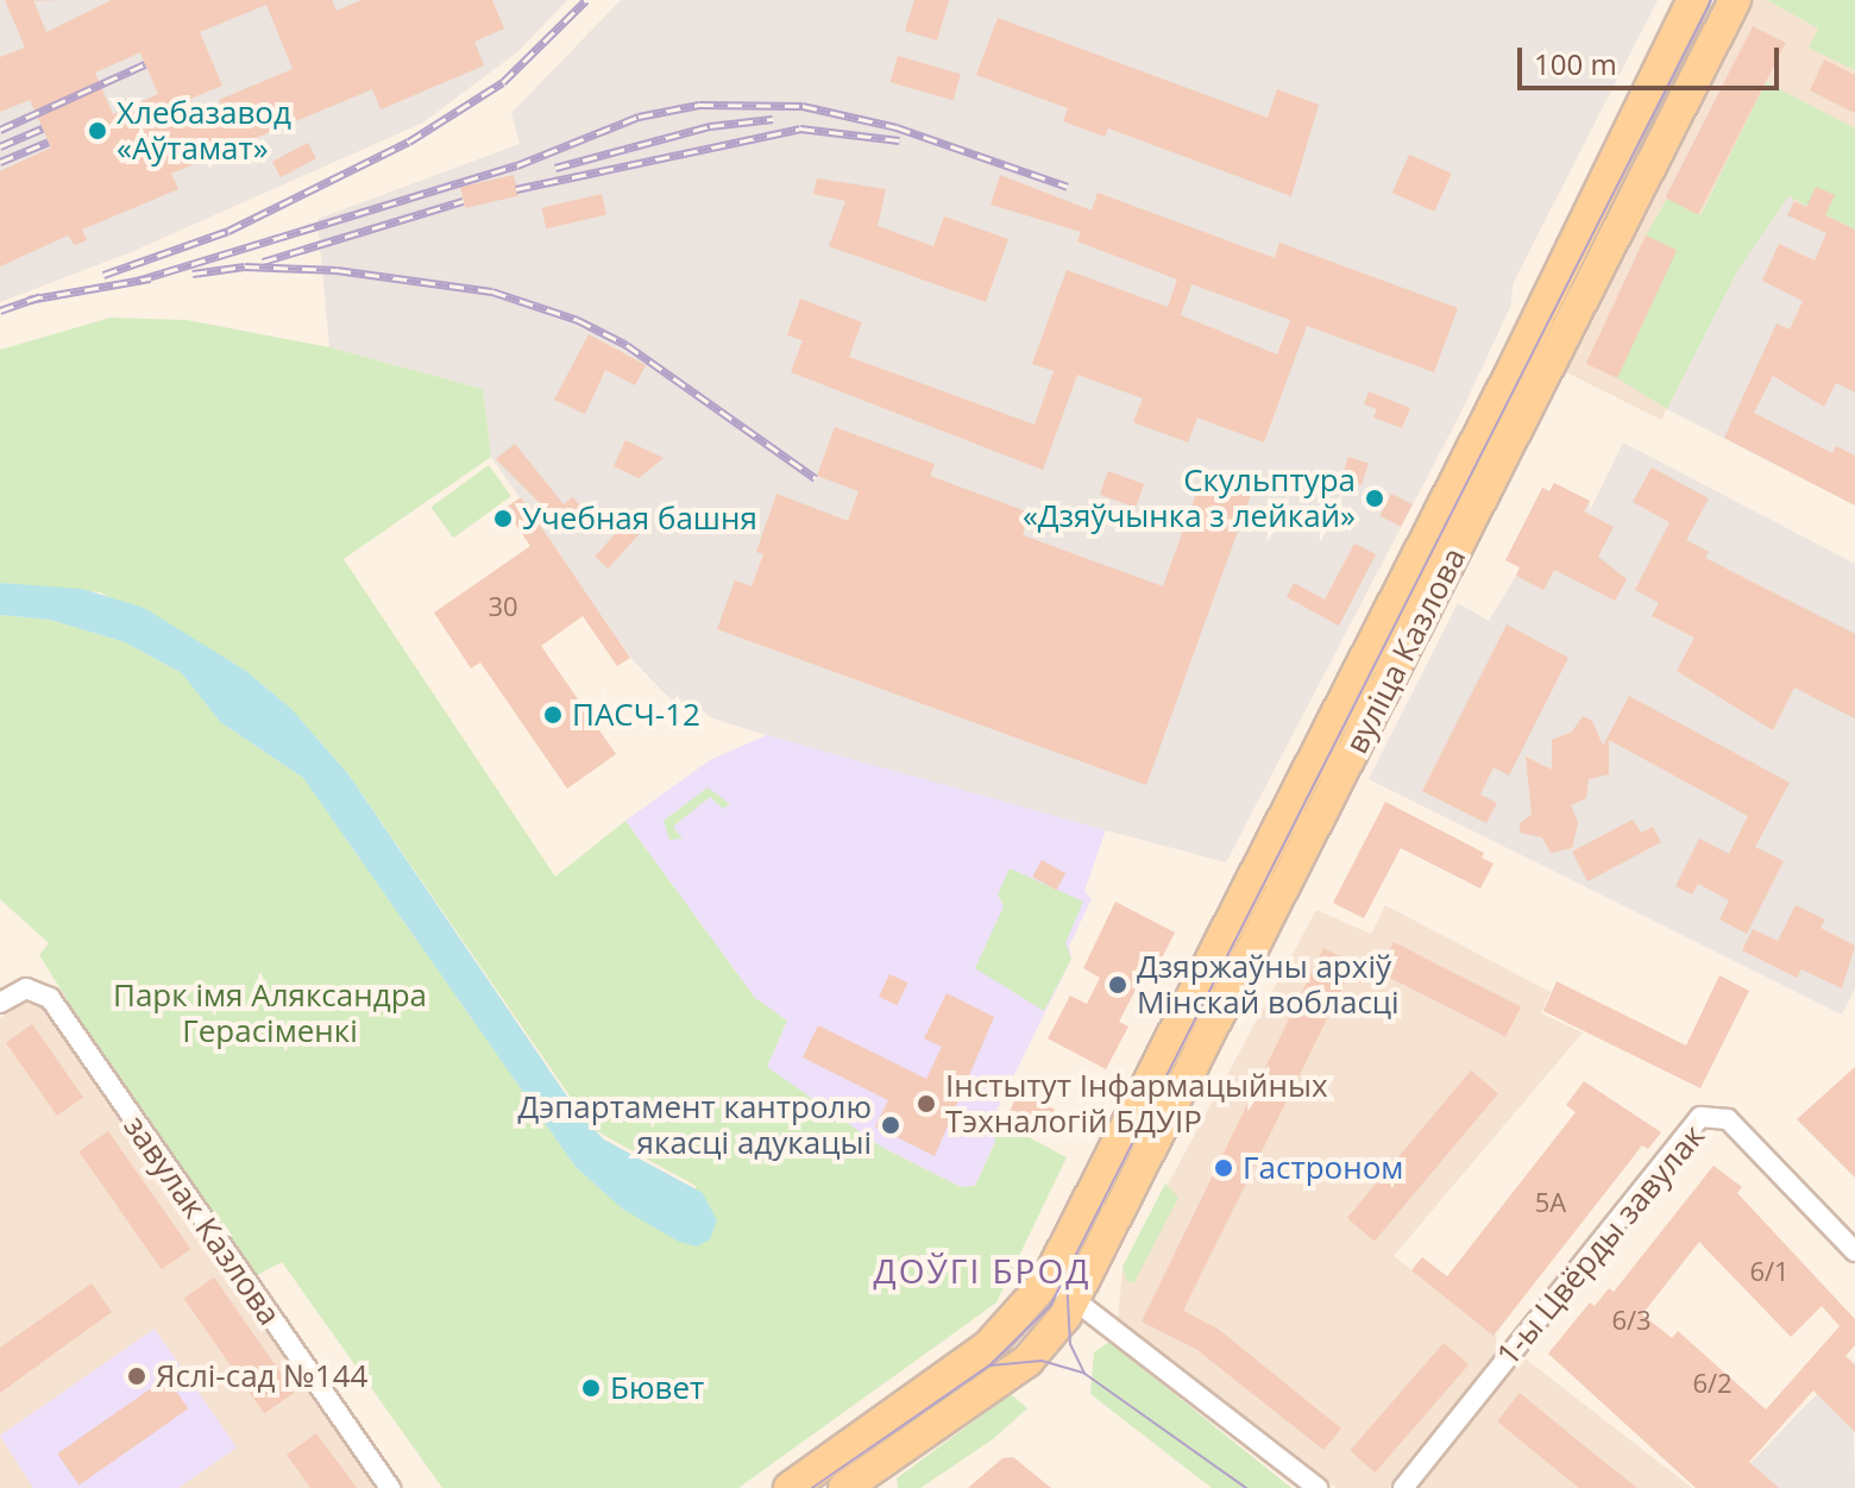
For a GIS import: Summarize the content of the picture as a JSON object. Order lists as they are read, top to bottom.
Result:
{
  "streets": {
    "main road": ["вуліца Казлова"],
    "street": ["завулак Казлова", "1-ы Цвёрды завулак"]
  },
  "districts": ["ДОЎГІ БРОД"],
  "parks": ["Парк імя Аляксандра Герасіменкі"],
  "places": [
    "Хлебазавод «Аўтамат»",
    "Скульптура «Дзяўчынка з лейкай»",
    "Учебная башня",
    "ПАСЧ-12",
    "Дзяржаўны архіў Мінскай вобласці",
    "Інстытут Інфармацыйных Тэхналогій БДУІР",
    "Дэпартамент кантролю якасці адукацыі",
    "Гастроном",
    "Яслі-сад №144",
    "Бювет"
  ],
  "house_numbers": [
    "30",
    "5А",
    "6/1",
    "6/3",
    "6/2"
  ],
  "scale_bar": "100 m"
}
